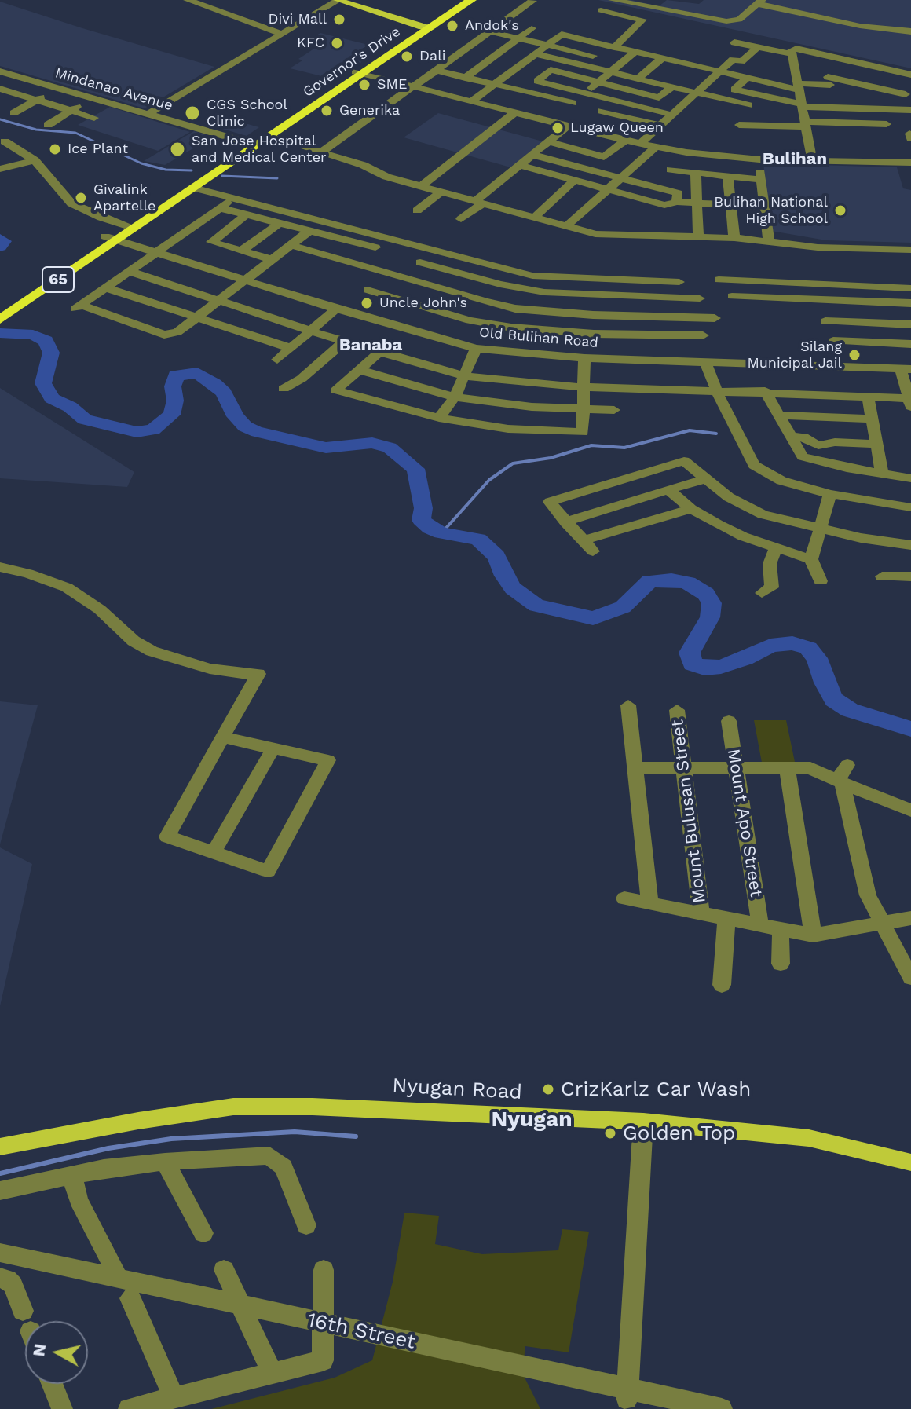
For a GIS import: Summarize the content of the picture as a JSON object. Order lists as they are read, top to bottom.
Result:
{
  "streets": {
    "highway": ["Governor's Drive", "65"],
    "main road": ["Nyugan Road"],
    "street": [
      "Mindanao Avenue",
      "Old Bulihan Road",
      "Mount Bulusan Street",
      "Mount Apo Street",
      "16th Street"
    ]
  },
  "crossings": [
    ["Governor's Drive", "Mindanao Avenue"],
    ["Governor's Drive", "Old Bulihan Road"]
  ],
  "districts": ["Bulihan", "Banaba", "Nyugan"],
  "places": [
    "Divi Mall",
    "Andok's",
    "KFC",
    "Dali",
    "SME",
    "Generika",
    "CGS School Clinic",
    "Lugaw Queen",
    "Ice Plant",
    "San Jose Hospital and Medical Center",
    "Givalink Apartelle",
    "Bulihan National High School",
    "Uncle John's",
    "Silang Municipal Jail",
    "CrizKarlz Car Wash",
    "Golden Top"
  ],
  "north": "left"
}
